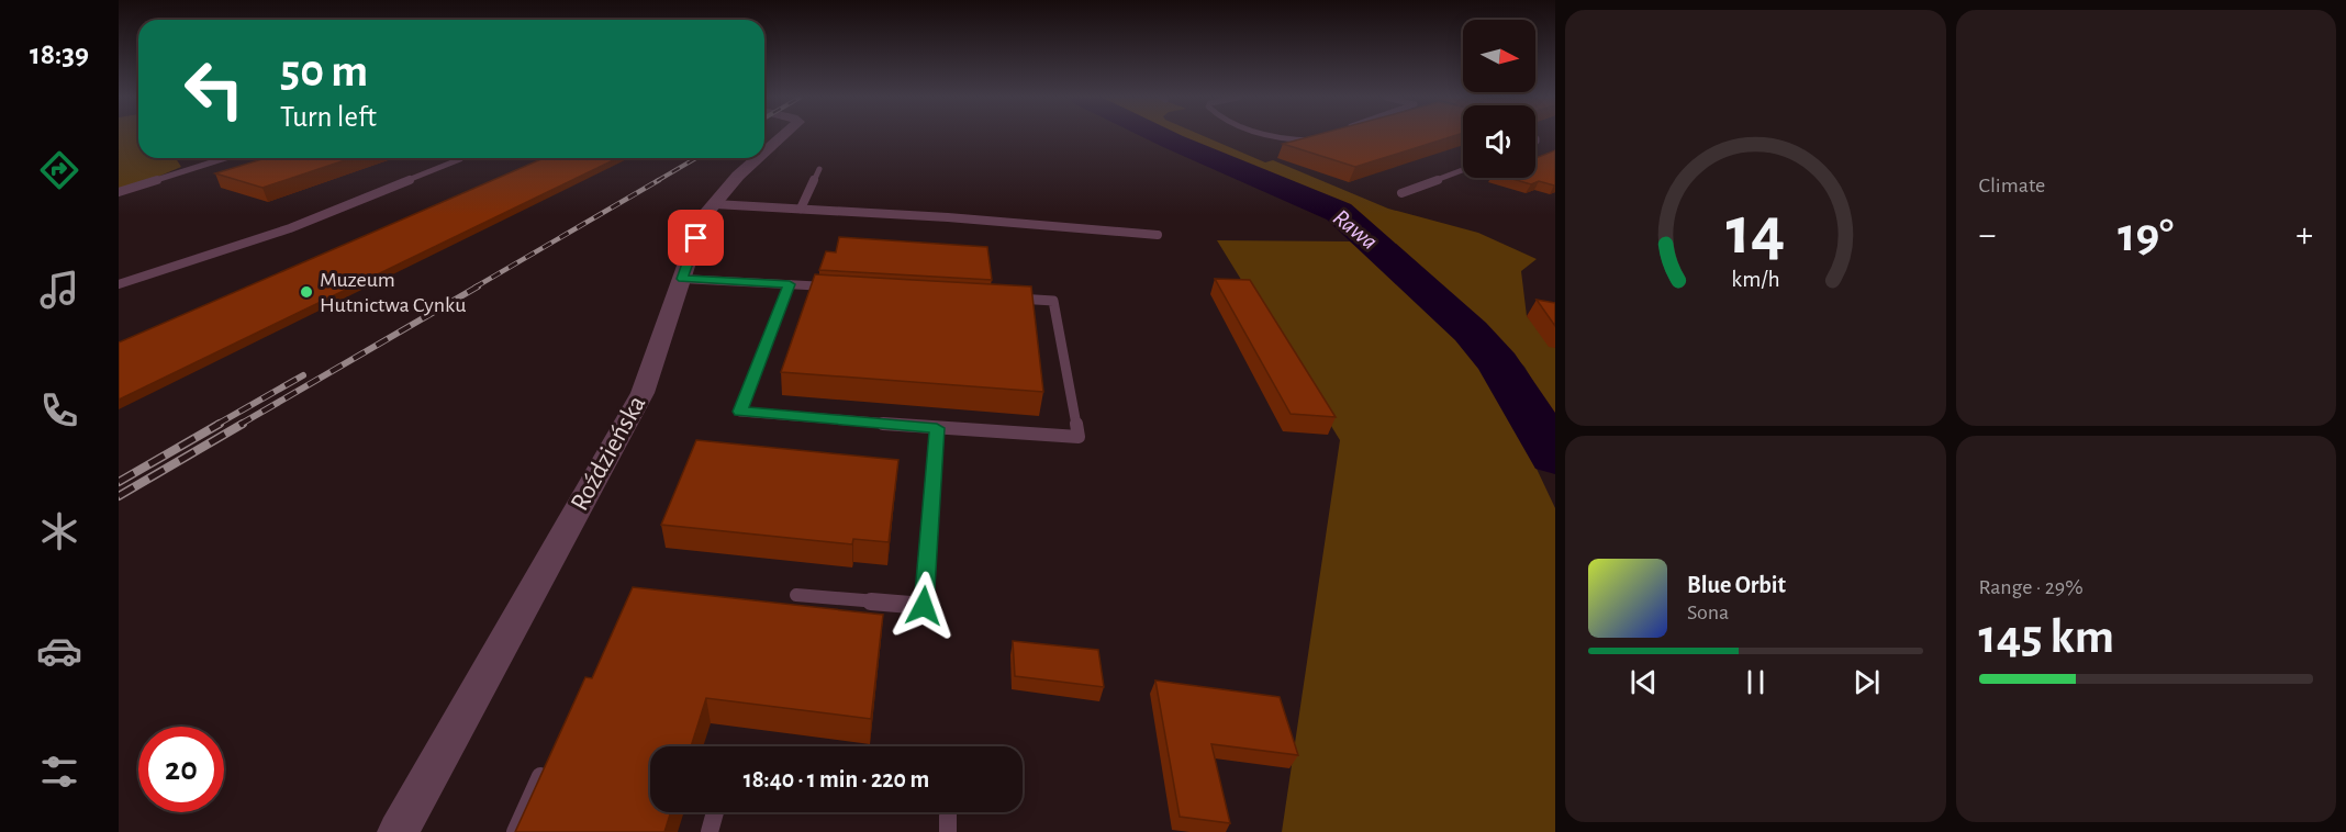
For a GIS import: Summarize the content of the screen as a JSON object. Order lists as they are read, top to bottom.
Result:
{
  "streets": {
    "street": ["Roździeńska"]
  },
  "water": ["Rawa"],
  "places": ["Muzeum Hutnictwa Cynku"],
  "north": "right",
  "page": {
    "tabs": "18:39",
    "tile": [
      "Climate",
      ["Range · 29%", "145 km"]
    ],
    "turn": ["50 m", "Turn left"],
    "heat": ["−", "19°", "+"],
    "song": ["Blue Orbit", "Sona"],
    "limit": "20",
    "trip": "18:40 · 1 min · 220 m",
    "gauge": ["14", "km/h"]
  }
}
